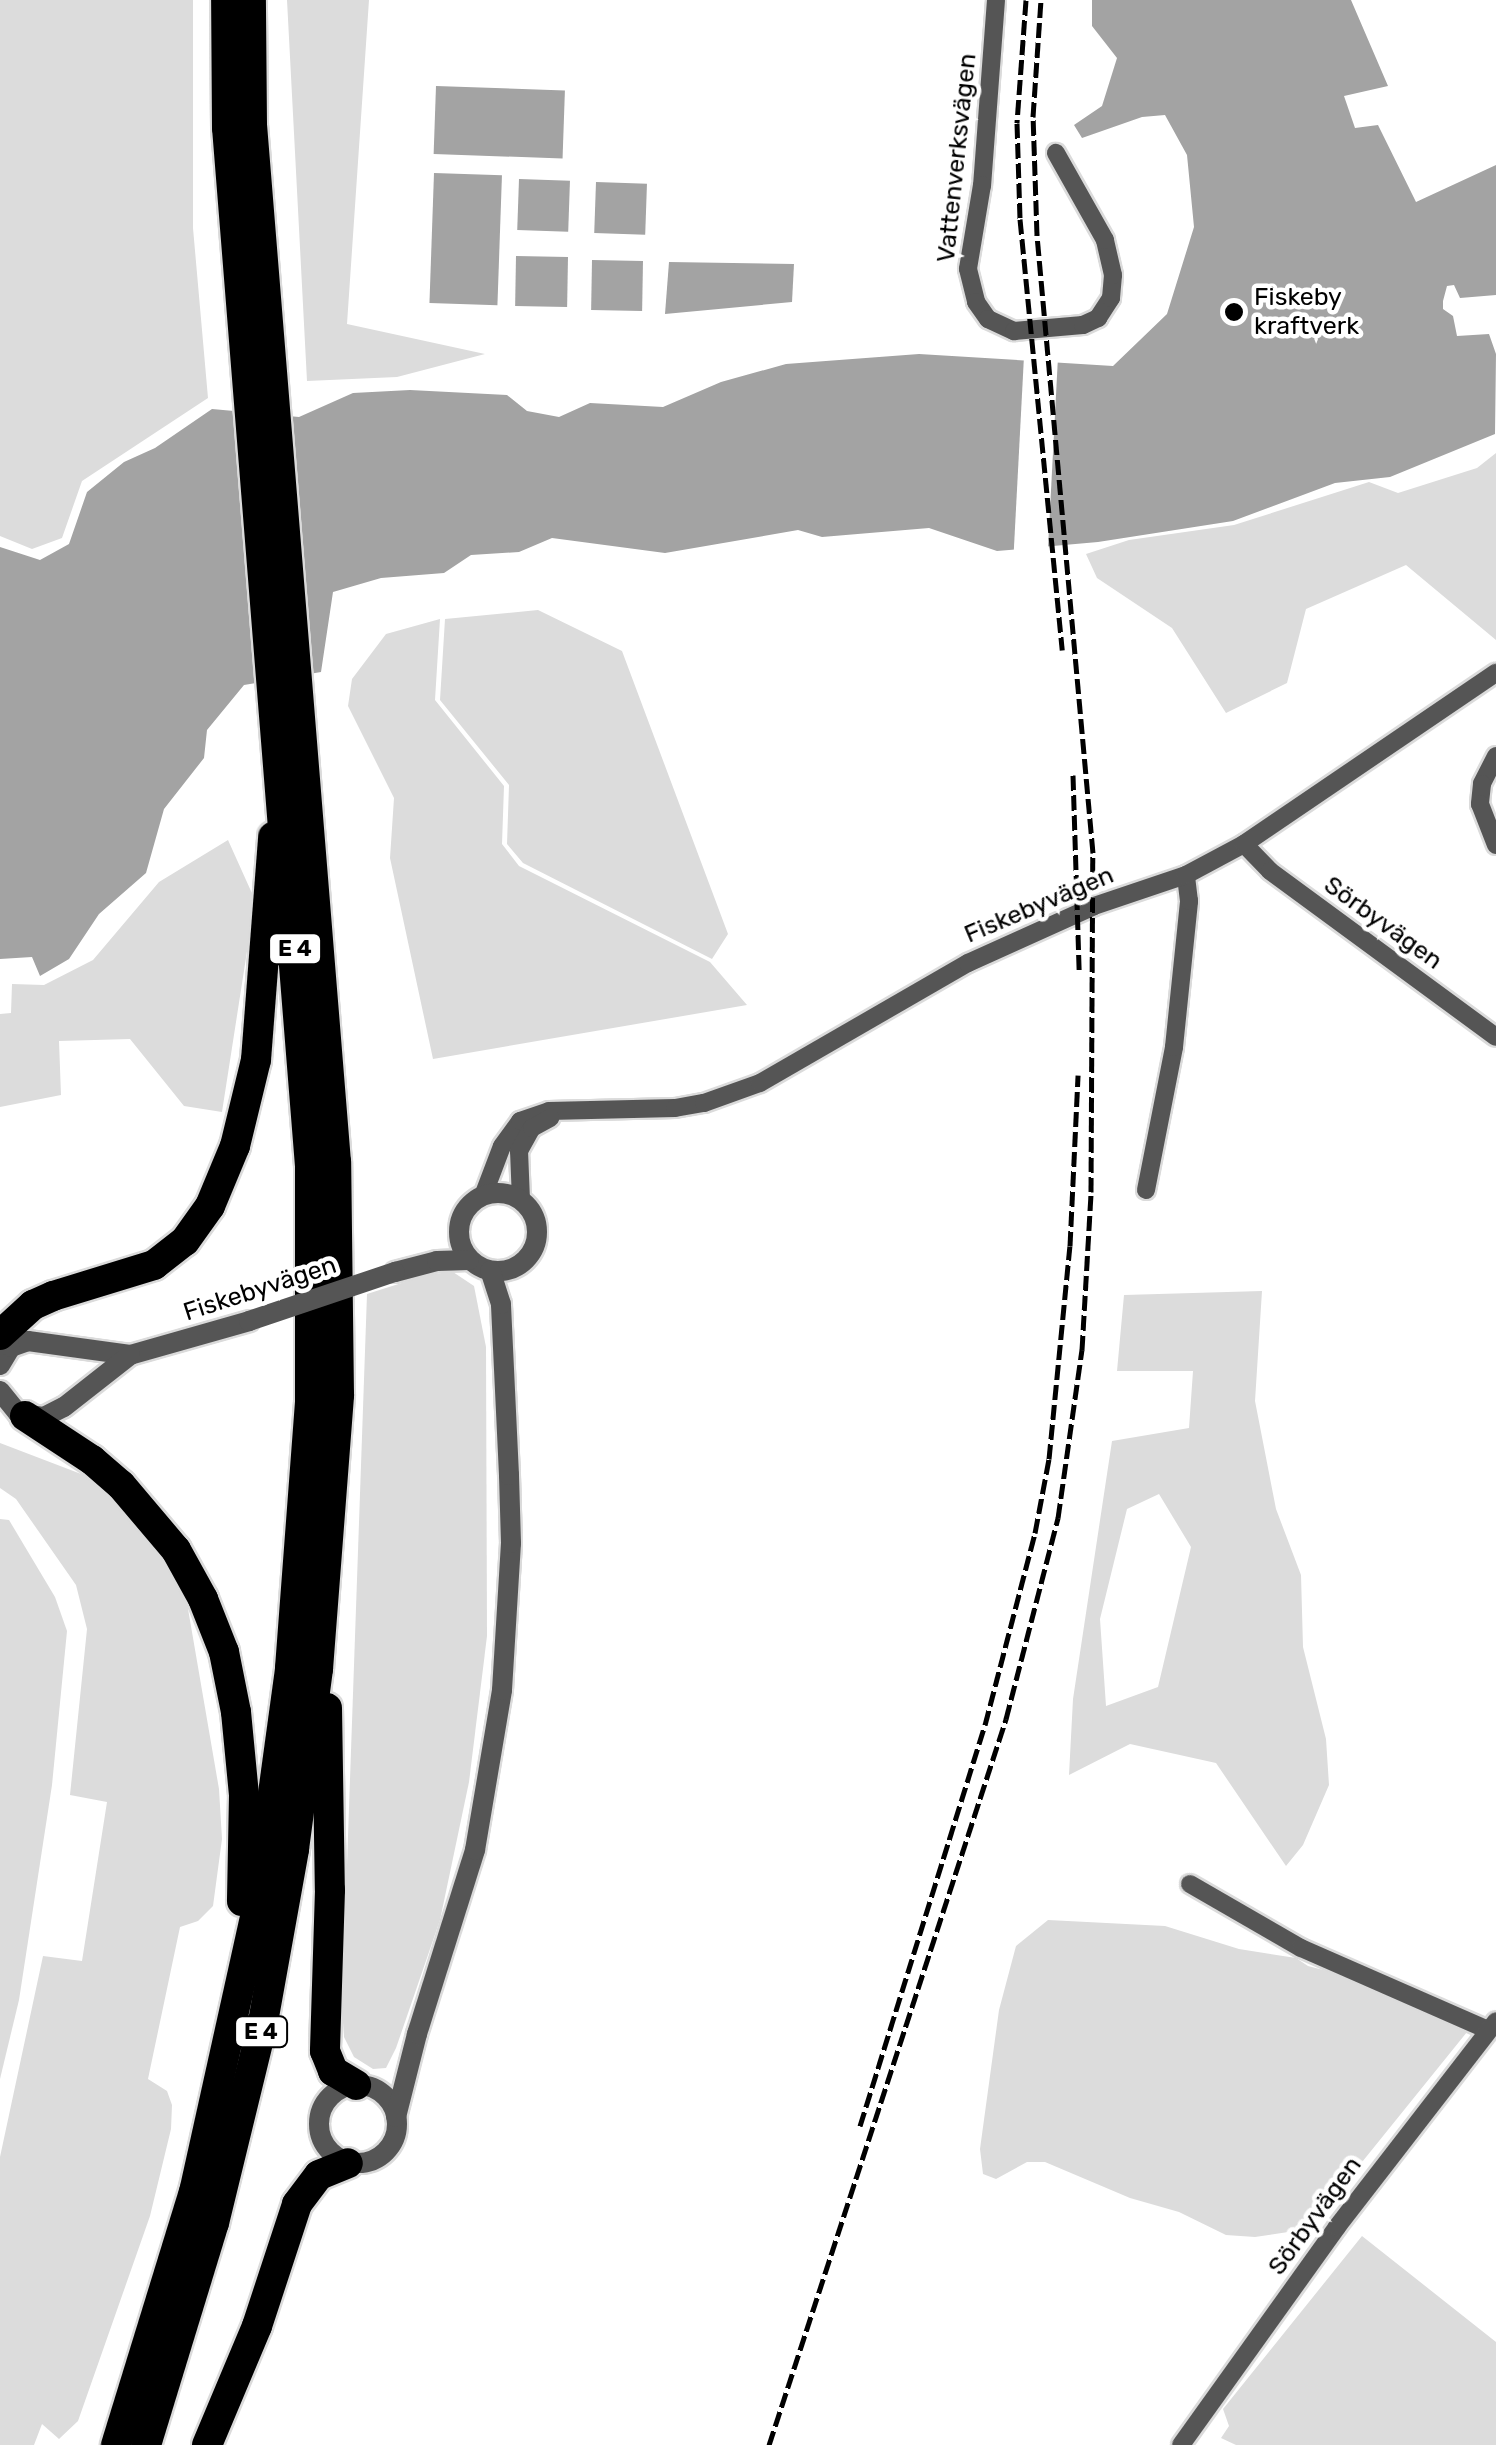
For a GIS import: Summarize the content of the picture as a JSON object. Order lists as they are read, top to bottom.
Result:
{
  "streets": {
    "highway": ["E 4"],
    "street": ["Vattenverksvägen", "Fiskebyvägen", "Sörbyvägen"]
  },
  "crossings": [
    ["Fiskebyvägen", "Sörbyvägen"]
  ],
  "places": ["Fiskeby kraftverk"]
}
